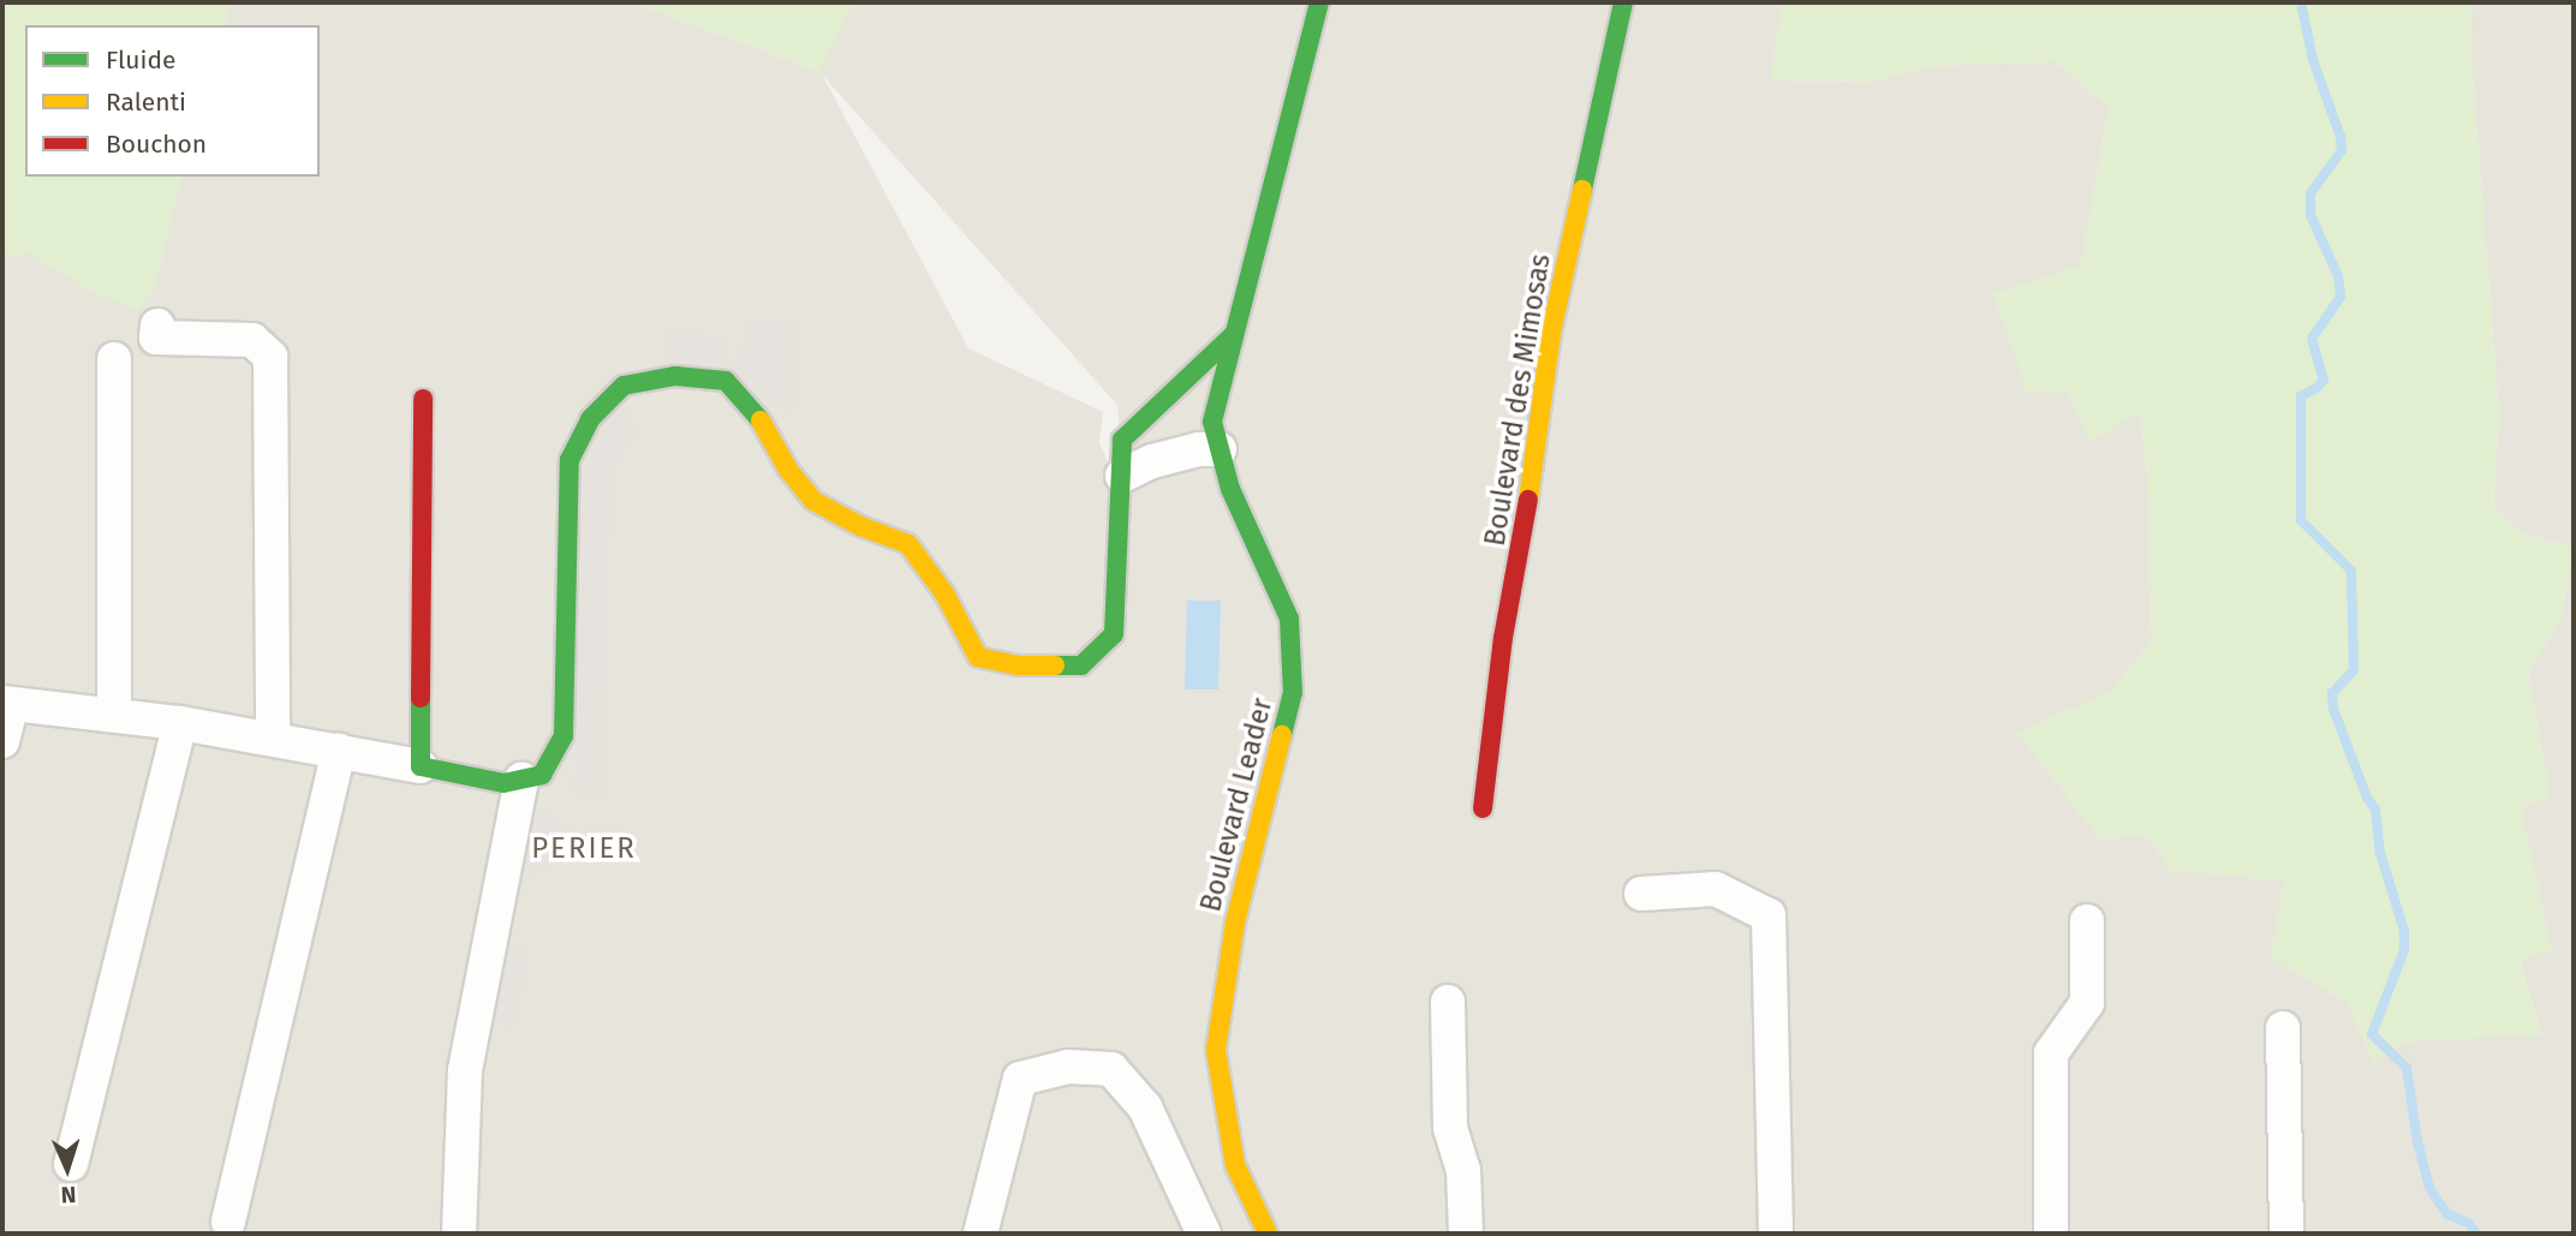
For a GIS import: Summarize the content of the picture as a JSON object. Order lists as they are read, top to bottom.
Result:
{
  "streets": {
    "street": ["Boulevard des Mimosas", "Boulevard Leader"]
  },
  "districts": ["PERIER"],
  "legend": ["Fluide", "Ralenti", "Bouchon"],
  "north": "bottom"
}
